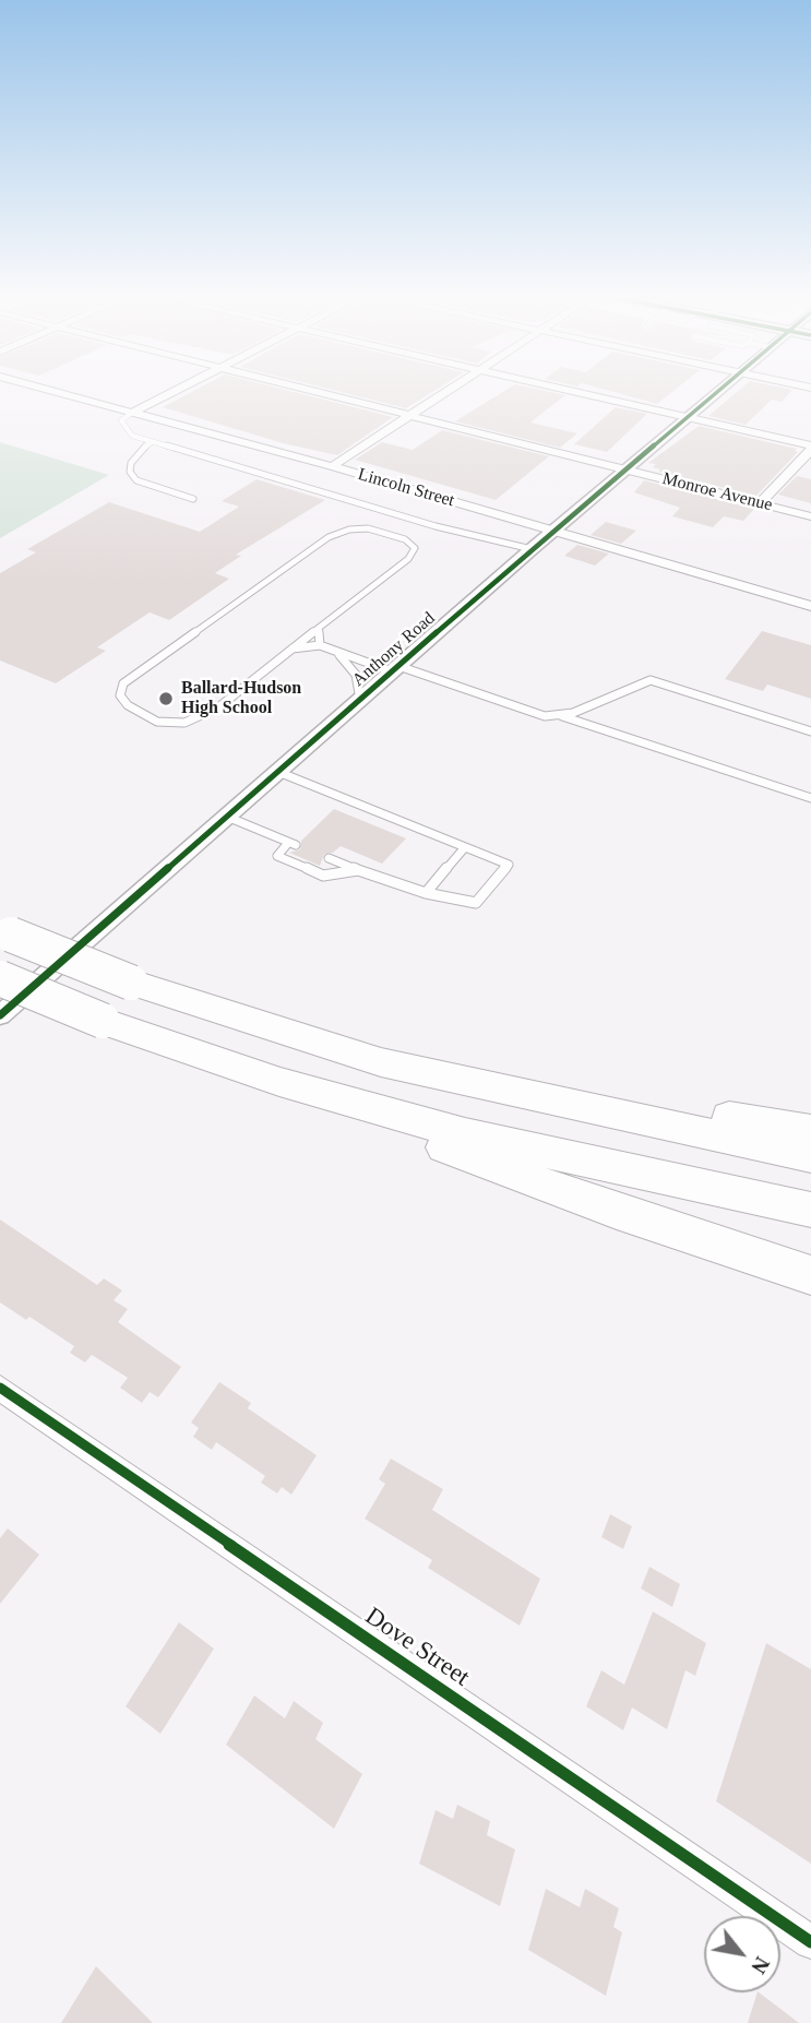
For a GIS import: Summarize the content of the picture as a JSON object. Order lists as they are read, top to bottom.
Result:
{
  "streets": {
    "street": [
      "Lincoln Street",
      "Monroe Avenue",
      "Anthony Road",
      "Dove Street"
    ]
  },
  "crossings": [
    ["Lincoln Street", "Anthony Road"],
    ["Monroe Avenue", "Anthony Road"]
  ],
  "places": ["Ballard-Hudson High School"],
  "north": "bottom right"
}
